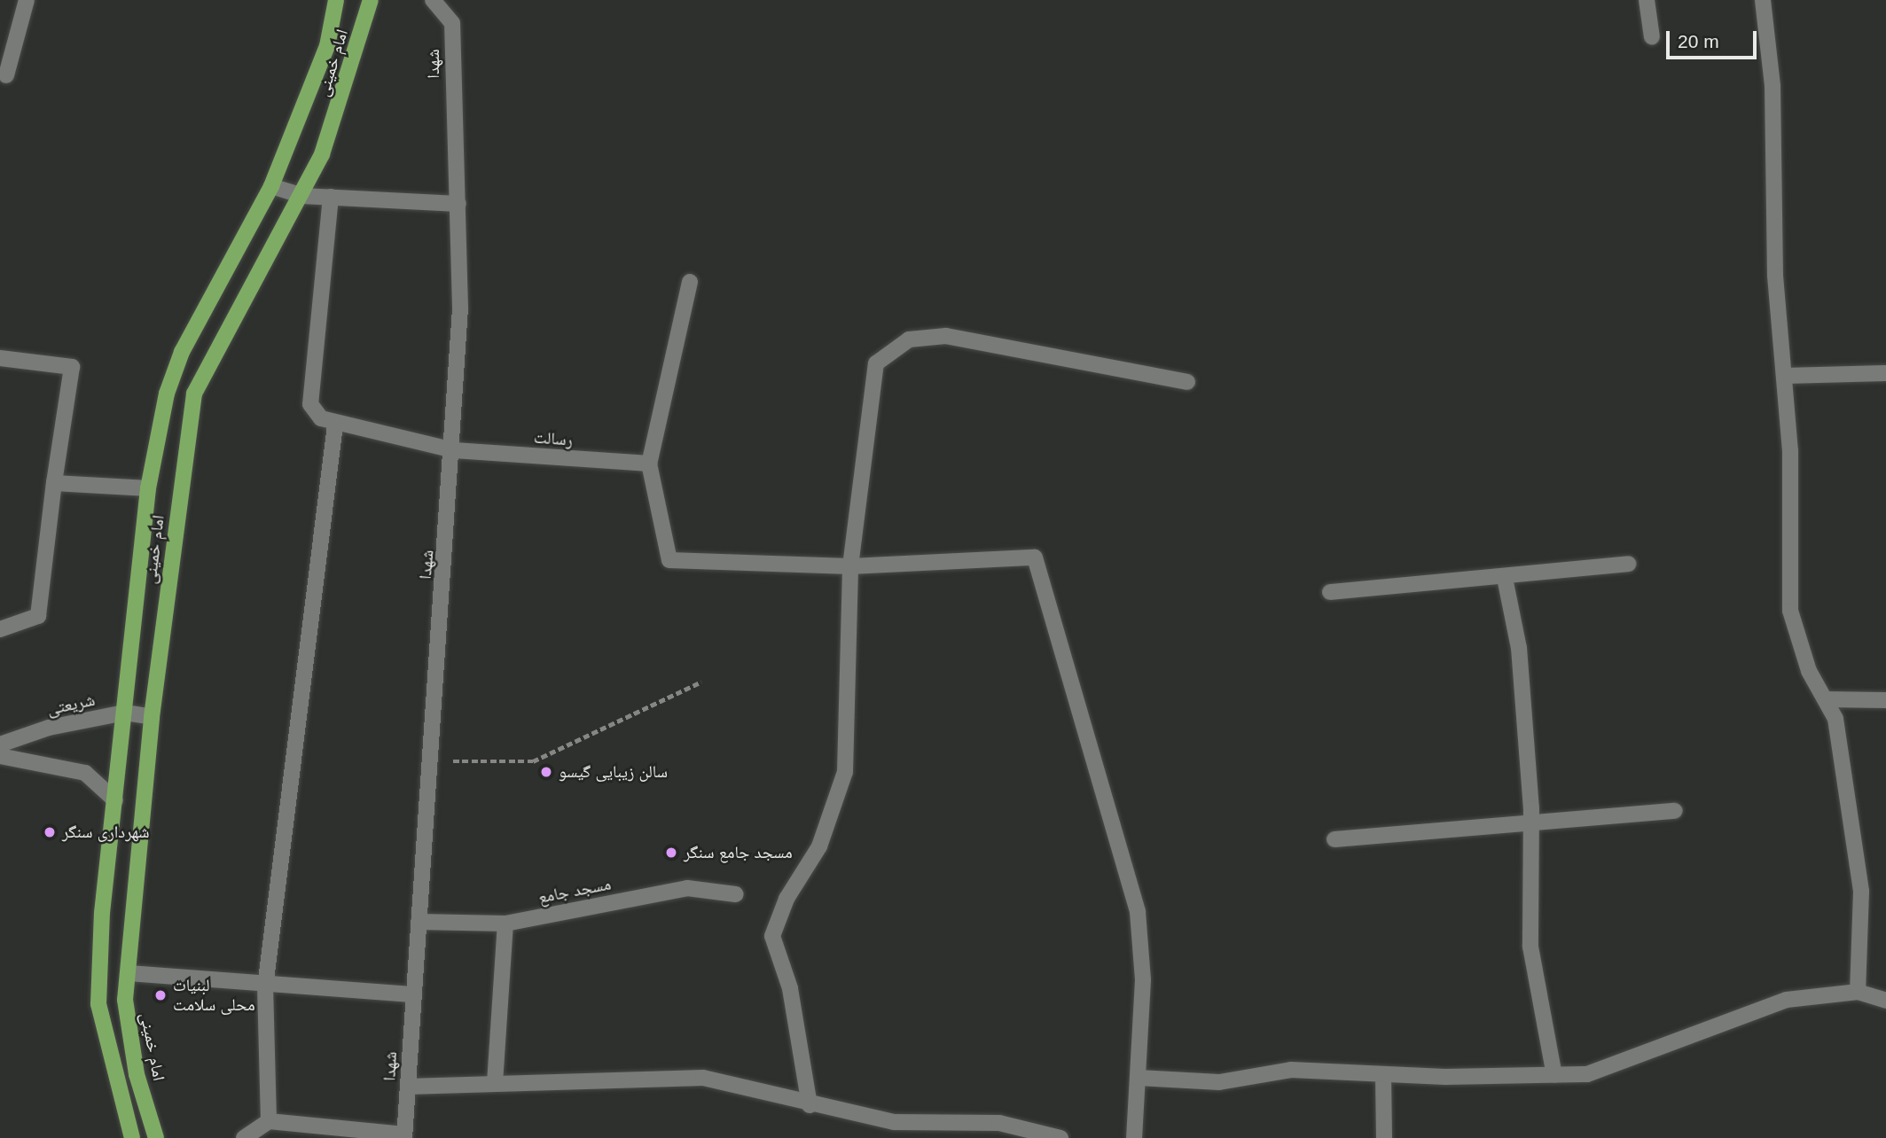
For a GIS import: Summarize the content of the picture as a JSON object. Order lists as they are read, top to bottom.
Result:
{
  "streets": {
    "main road": ["امام خمینی"],
    "street": [
      "شهدا",
      "رسالت",
      "شریعتی",
      "مسجد جامع"
    ]
  },
  "crossings": [
    ["امام خمینی", "شریعتی"],
    ["شهدا", "رسالت"],
    ["شهدا", "مسجد جامع"]
  ],
  "places": [
    "سالن زیبایی گیسو",
    "شهرداری سنگر",
    "مسجد جامع سنگر",
    "لبنیات محلی سلامت"
  ],
  "scale_bar": "20 m"
}
